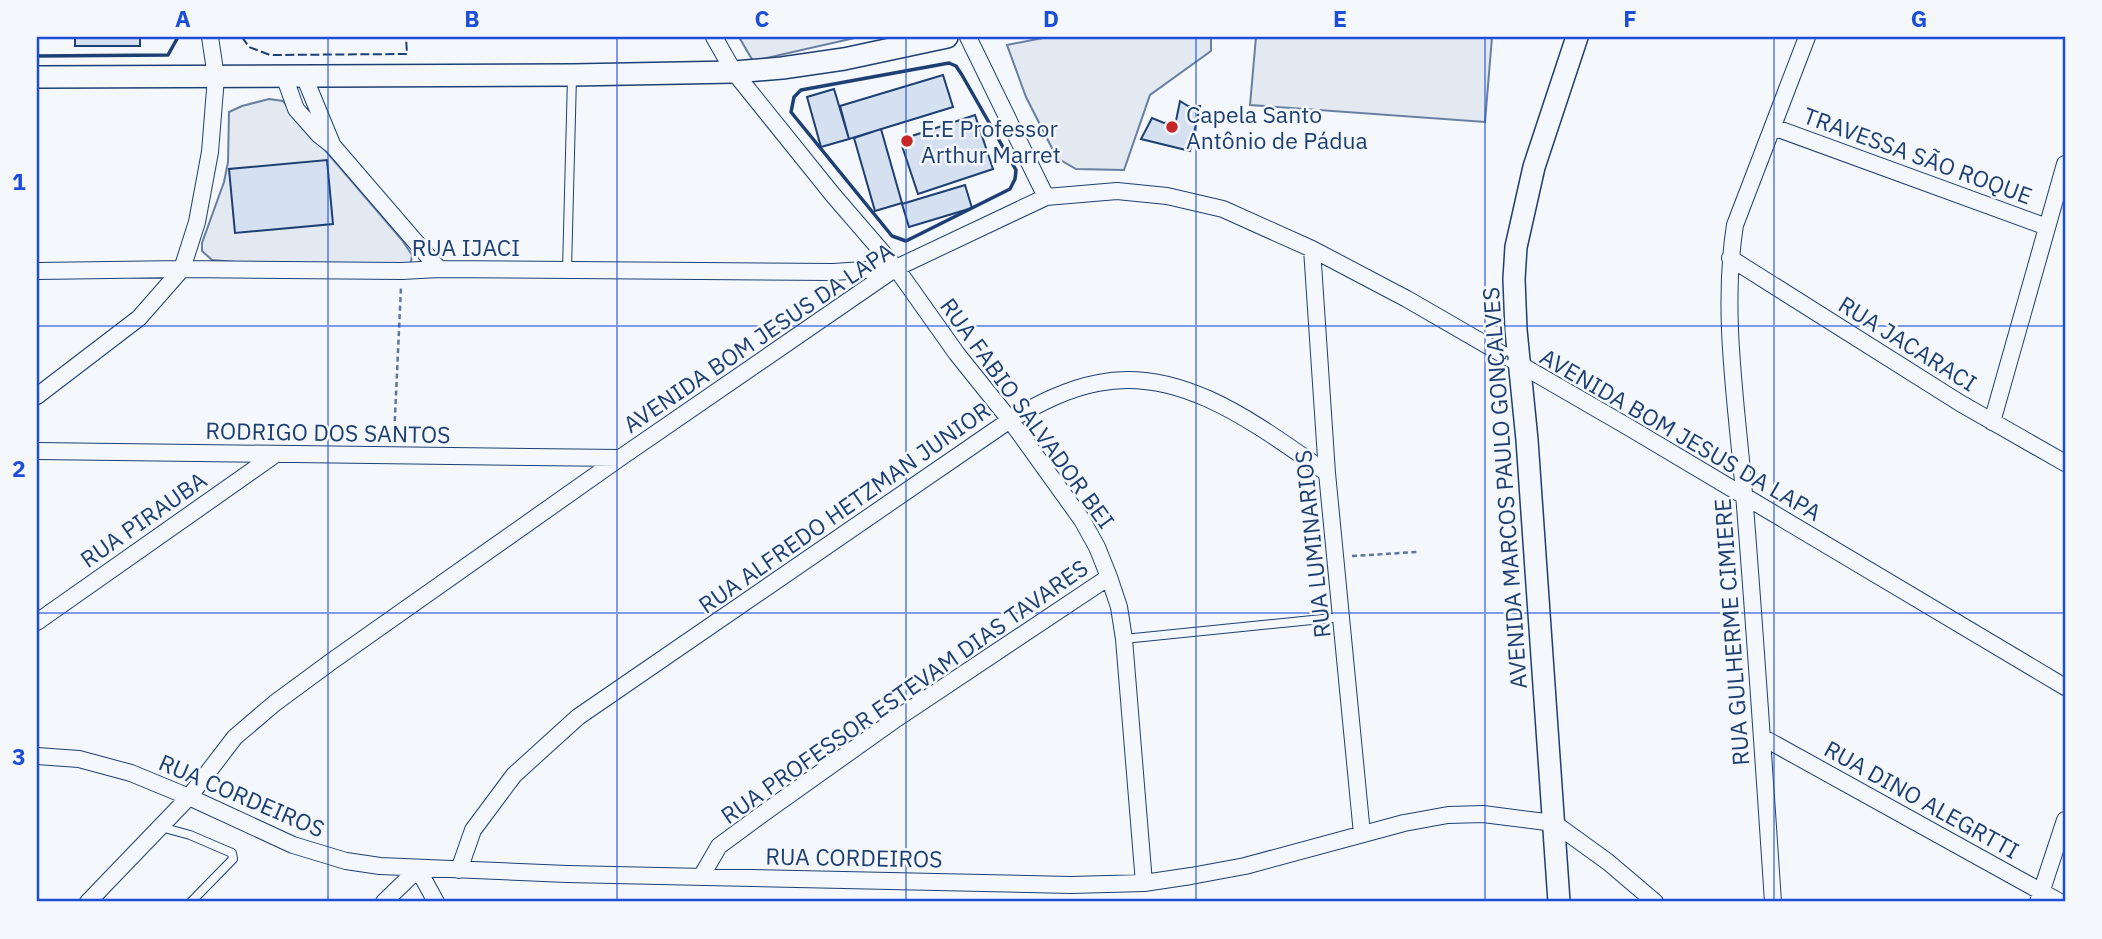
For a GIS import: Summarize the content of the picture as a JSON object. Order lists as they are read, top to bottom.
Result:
{
  "streets": {
    "street": [
      "TRAVESSA SÃO ROQUE",
      "RUA IJACI",
      "AVENIDA BOM JESUS DA LAPA",
      "RUA JACARACI",
      "RUA FABIO SALVADOR BEI",
      "RODRIGO DOS SANTOS",
      "AVENIDA MARCOS PAULO GONÇALVES",
      "RUA ALFREDO HETZMAN JUNIOR",
      "RUA PIRAUBA",
      "RUA LUMINARIOS",
      "RUA GULHERME CIMIERE",
      "RUA PROFESSOR ESTEVAM DIAS TAVARES",
      "RUA CORDEIROS",
      "RUA DINO ALEGRTTI"
    ]
  },
  "crossings": [
    ["TRAVESSA SÃO ROQUE", "RUA GULHERME CIMIERE"],
    ["RUA IJACI", "AVENIDA BOM JESUS DA LAPA"],
    ["RUA IJACI", "RUA FABIO SALVADOR BEI"],
    ["AVENIDA BOM JESUS DA LAPA", "RUA FABIO SALVADOR BEI"],
    ["AVENIDA BOM JESUS DA LAPA", "RODRIGO DOS SANTOS"],
    ["AVENIDA BOM JESUS DA LAPA", "AVENIDA MARCOS PAULO GONÇALVES"],
    ["AVENIDA BOM JESUS DA LAPA", "RUA LUMINARIOS"],
    ["AVENIDA BOM JESUS DA LAPA", "RUA GULHERME CIMIERE"],
    ["AVENIDA BOM JESUS DA LAPA", "RUA CORDEIROS"],
    ["RUA JACARACI", "RUA GULHERME CIMIERE"],
    ["RUA FABIO SALVADOR BEI", "RUA ALFREDO HETZMAN JUNIOR"],
    ["RUA FABIO SALVADOR BEI", "RUA PROFESSOR ESTEVAM DIAS TAVARES"],
    ["RUA FABIO SALVADOR BEI", "RUA CORDEIROS"],
    ["RODRIGO DOS SANTOS", "RUA PIRAUBA"],
    ["AVENIDA MARCOS PAULO GONÇALVES", "RUA CORDEIROS"],
    ["RUA ALFREDO HETZMAN JUNIOR", "RUA LUMINARIOS"],
    ["RUA ALFREDO HETZMAN JUNIOR", "RUA CORDEIROS"],
    ["RUA LUMINARIOS", "RUA CORDEIROS"],
    ["RUA GULHERME CIMIERE", "RUA DINO ALEGRTTI"],
    ["RUA PROFESSOR ESTEVAM DIAS TAVARES", "RUA CORDEIROS"]
  ],
  "places": ["Capela Santo Antônio de Pádua", "E.E Professor Arthur Marret"],
  "grid": {
    "columns": [
      "A",
      "B",
      "C",
      "D",
      "E",
      "F",
      "G"
    ],
    "rows": ["1", "2", "3"]
  }
}
